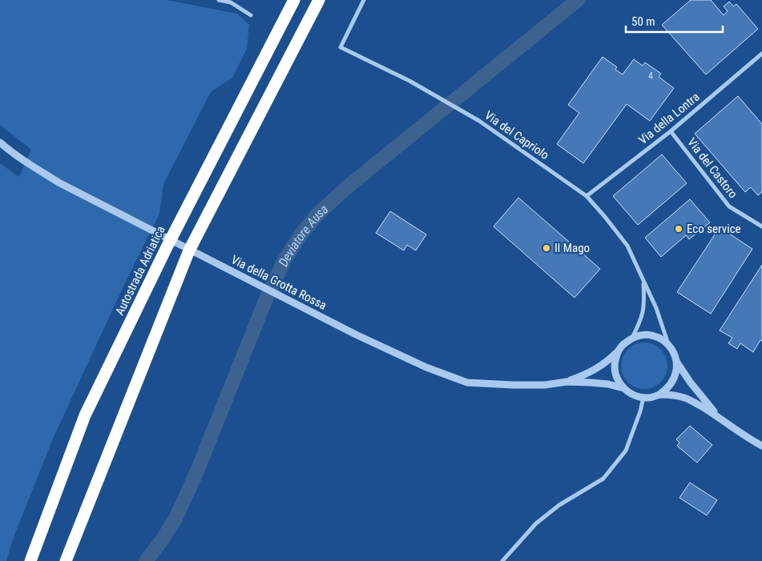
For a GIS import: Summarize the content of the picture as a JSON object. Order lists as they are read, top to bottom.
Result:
{
  "streets": {
    "highway": ["Autostrada Adriatica"],
    "street": [
      "Via della Lontra",
      "Via del Capriolo",
      "Via del Castoro",
      "Via della Grotta Rossa"
    ]
  },
  "crossings": [
    ["Via della Lontra", "Via del Capriolo"],
    ["Via della Lontra", "Via del Castoro"],
    ["Via del Capriolo", "Via della Grotta Rossa"]
  ],
  "water": ["Deviatore Ausa"],
  "places": ["Eco service", "Il Mago"],
  "house_numbers": ["4"],
  "scale_bar": "50 m"
}
